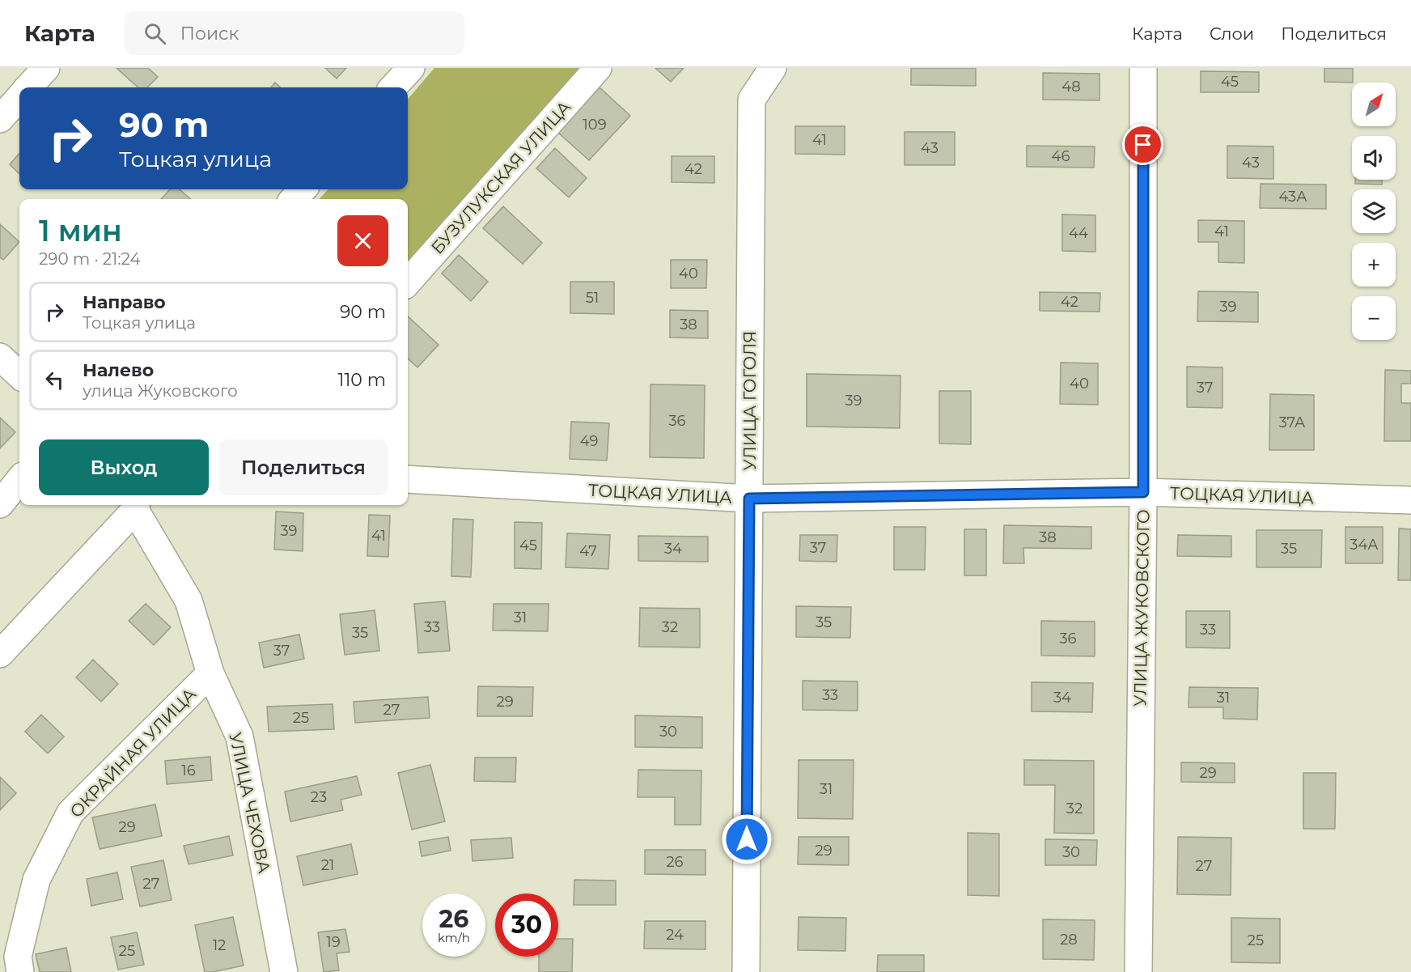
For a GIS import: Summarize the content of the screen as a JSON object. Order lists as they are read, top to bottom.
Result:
{
  "streets": {
    "street": [
      "БУЗУЛУКСКАЯ УЛИЦА",
      "УЛИЦА ГОГОЛЯ",
      "ТОЦКАЯ УЛИЦА",
      "УЛИЦА ЖУКОВСКОГО",
      "ОКРАЙНАЯ УЛИЦА",
      "УЛИЦА ЧЕХОВА"
    ]
  },
  "crossings": [
    ["УЛИЦА ГОГОЛЯ", "ТОЦКАЯ УЛИЦА"],
    ["ТОЦКАЯ УЛИЦА", "УЛИЦА ЖУКОВСКОГО"],
    ["ОКРАЙНАЯ УЛИЦА", "УЛИЦА ЧЕХОВА"]
  ],
  "house_numbers": [
    "45",
    "48",
    "109",
    "41",
    "43",
    "46",
    "43",
    "42",
    "43А",
    "41",
    "44",
    "40",
    "51",
    "42",
    "39",
    "38",
    "40",
    "37",
    "39",
    "36",
    "37А",
    "49",
    "39",
    "41",
    "38",
    "34А",
    "45",
    "37",
    "34",
    "35",
    "47",
    "31",
    "35",
    "33",
    "32",
    "33",
    "35",
    "36",
    "37",
    "33",
    "34",
    "31",
    "29",
    "27",
    "25",
    "30",
    "16",
    "29",
    "31",
    "23",
    "32",
    "29",
    "29",
    "30",
    "26",
    "21",
    "27",
    "27",
    "24",
    "28",
    "25",
    "19",
    "12",
    "25"
  ],
  "north": "top right",
  "page": {
    "header": "Карта",
    "search": "Поиск",
    "nav": ["Карта", "Слои", "Поделиться"],
    "map_buttons": ["+", "−"],
    "turn": ["90 m", "Тоцкая улица"],
    "heading": ["1 мин", "290 m · 21:24"],
    "list": [
      {
        "name": "Направо",
        "note": "Тоцкая улица",
        "value": "90 m"
      },
      {
        "name": "Налево",
        "note": "улица Жуковского",
        "value": "110 m"
      }
    ],
    "buttons": ["Выход", "Поделиться"],
    "speed": "26 km/h",
    "limit": "30"
  }
}
